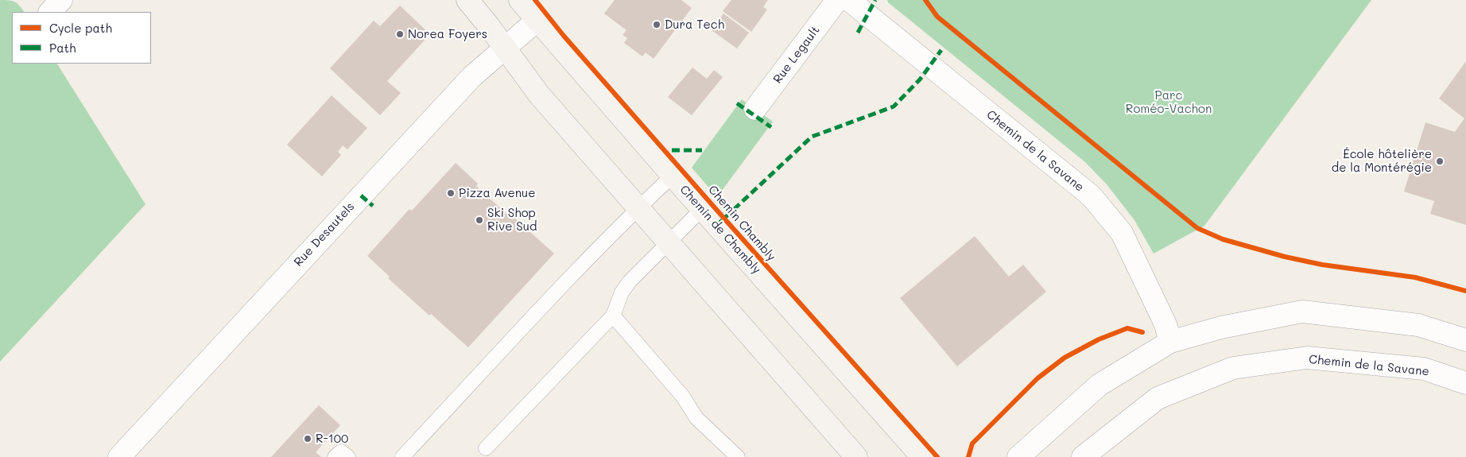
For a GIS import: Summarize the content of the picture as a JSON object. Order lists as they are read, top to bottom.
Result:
{
  "streets": {
    "main road": ["Chemin de Chambly"],
    "street": ["Rue Legault", "Chemin de la Savane", "Rue Desautels"],
    "cycle path": ["Chemin Chambly"]
  },
  "crossings": [
    ["Chemin de Chambly", "Rue Desautels"]
  ],
  "parks": ["Parc Roméo-Vachon"],
  "places": [
    "Dura Tech",
    "Norea Foyers",
    "École hôtelière de la Montérégie",
    "Pizza Avenue",
    "Ski Shop Rive Sud",
    "R-100"
  ],
  "legend": ["Cycle path", "Path"]
}
